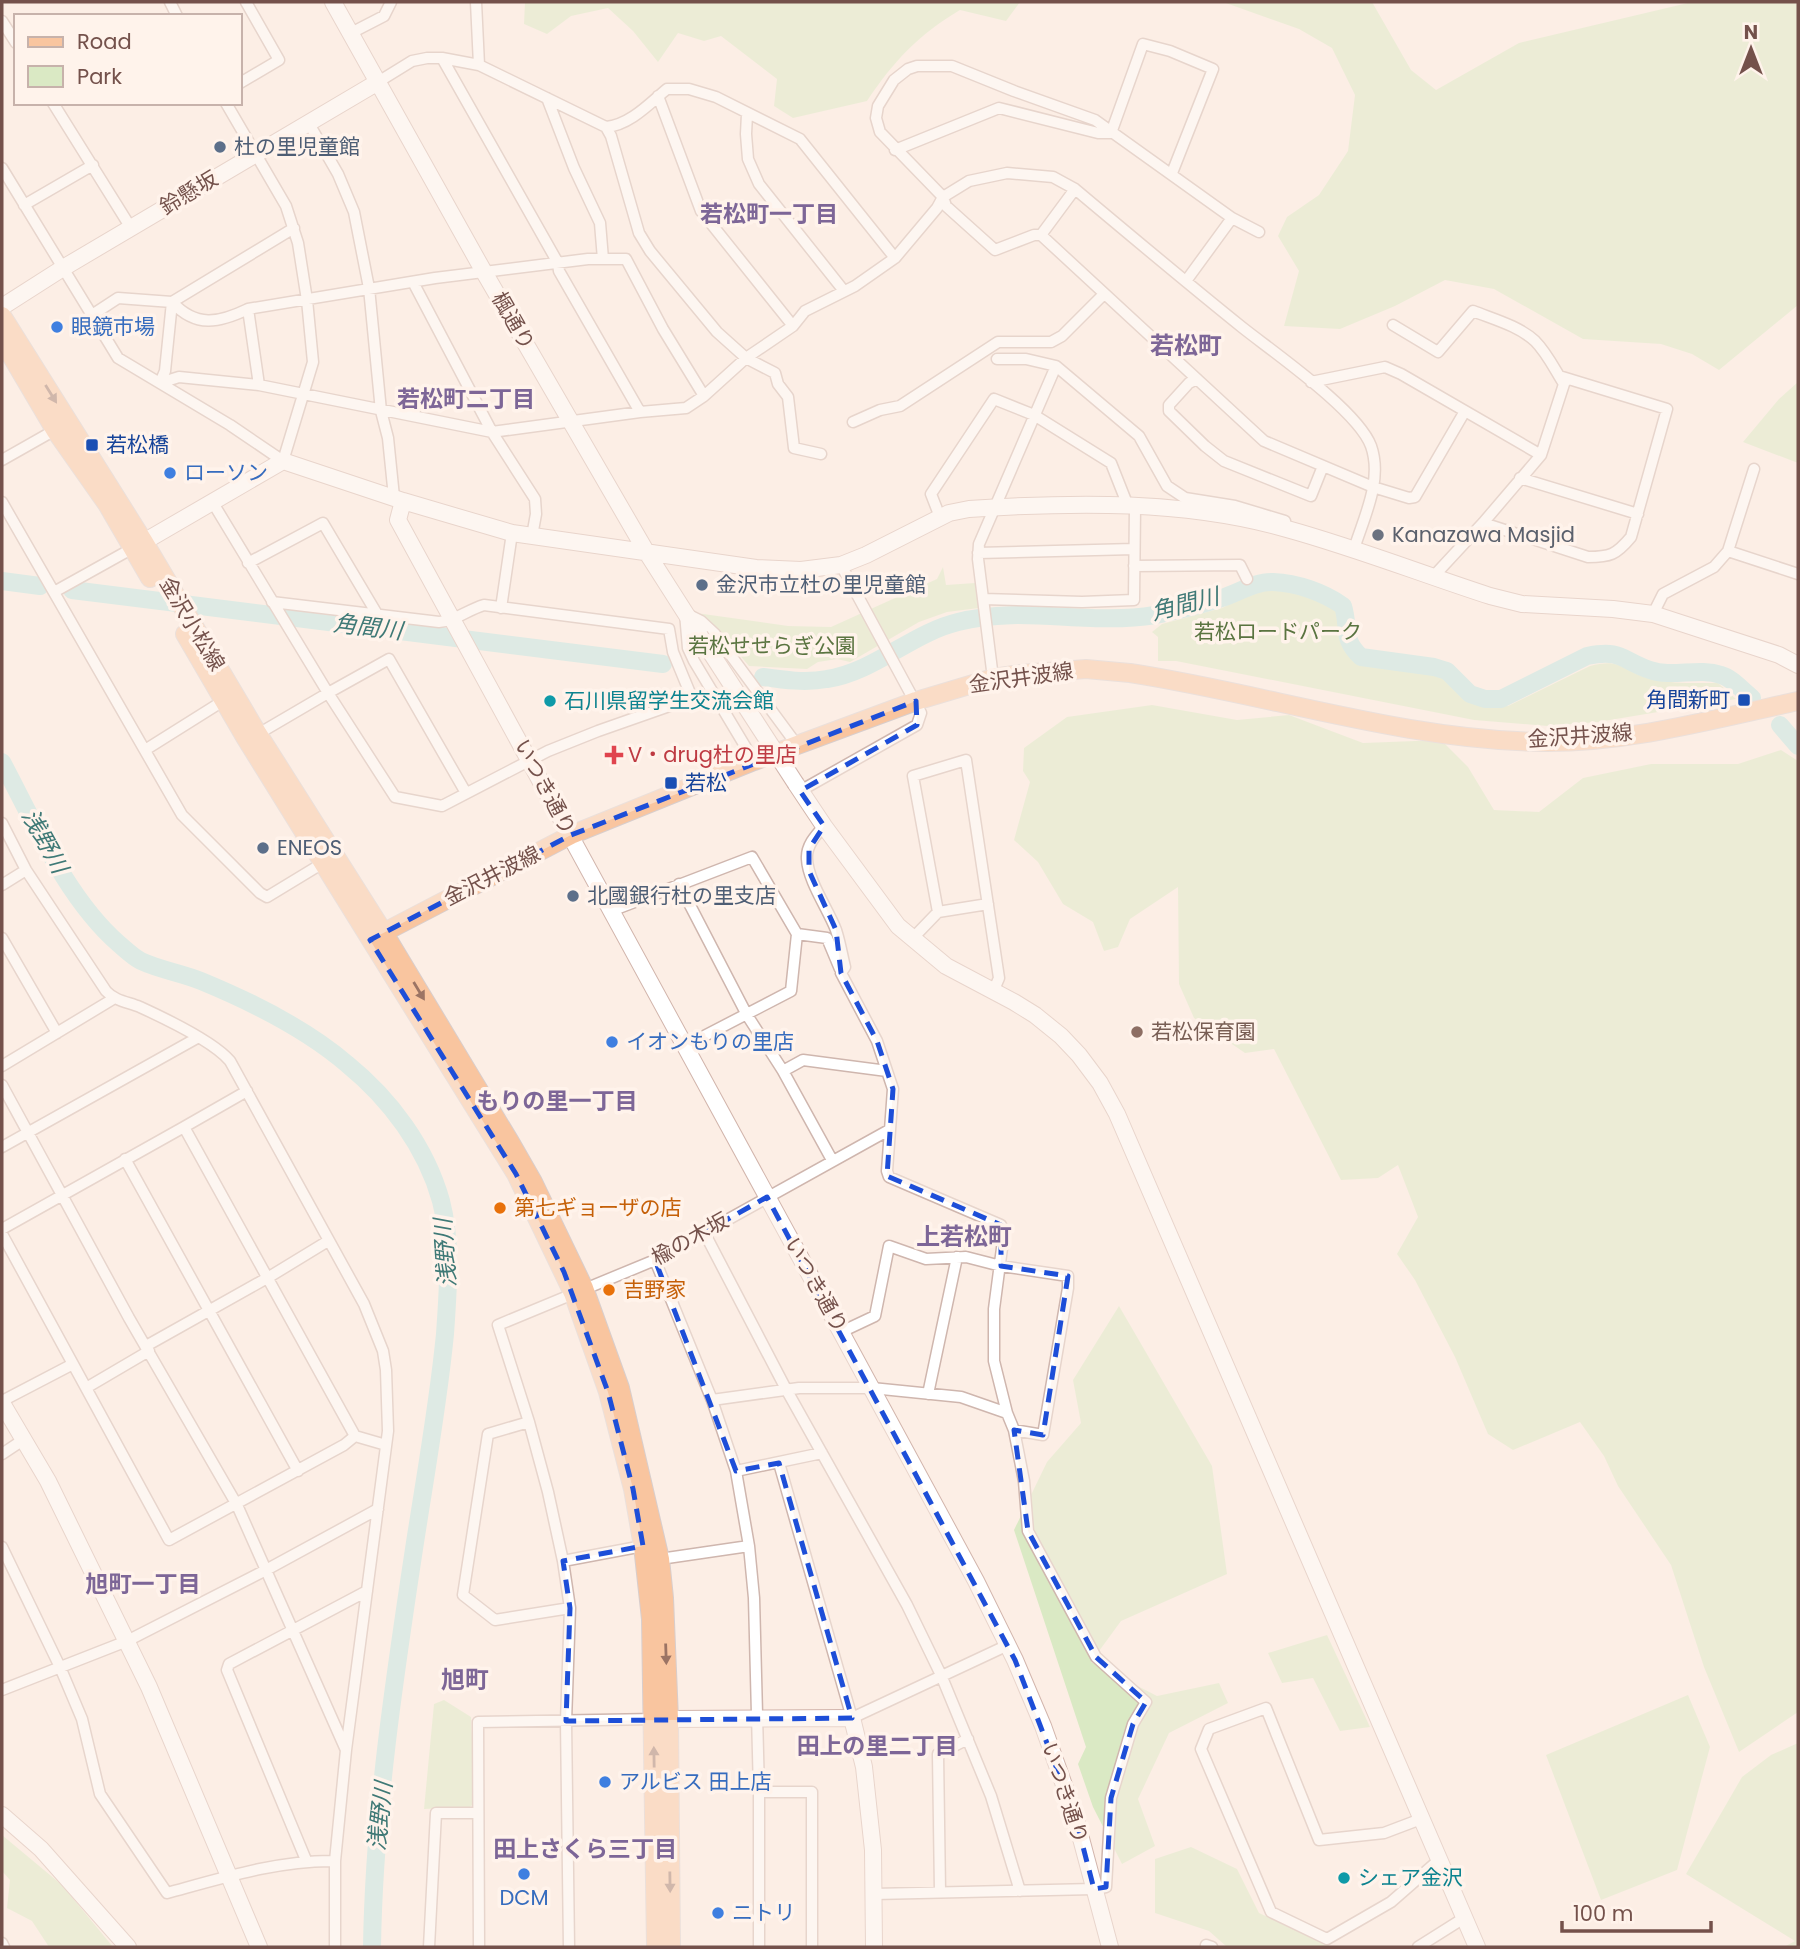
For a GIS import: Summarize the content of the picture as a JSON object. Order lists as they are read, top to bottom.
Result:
{
  "streets": {
    "main road": ["金沢小松線", "金沢井波線"],
    "street": [
      "鈴懸坂",
      "楓通り",
      "いつき通り",
      "楡の木坂"
    ]
  },
  "crossings": [
    ["鈴懸坂", "楓通り"],
    ["金沢小松線", "金沢井波線"],
    ["金沢井波線", "いつき通り"],
    ["いつき通り", "楡の木坂"]
  ],
  "districts": [
    "若松町一丁目",
    "若松町",
    "若松町二丁目",
    "もりの里一丁目",
    "上若松町",
    "旭町一丁目",
    "旭町",
    "田上の里二丁目",
    "田上さくら三丁目"
  ],
  "water": ["角間川", "浅野川"],
  "parks": ["若松ロードパーク", "若松せせらぎ公園"],
  "places": {
    "other": [
      "杜の里児童館",
      "眼鏡市場",
      "ローソン",
      "Kanazawa Masjid",
      "金沢市立杜の里児童館",
      "石川県留学生交流会館",
      "ENEOS",
      "北國銀行杜の里支店",
      "若松保育園",
      "イオンもりの里店",
      "第七ギョーザの店",
      "吉野家",
      "アルビス 田上店",
      "DCM",
      "シェア金沢",
      "ニトリ"
    ],
    "transit": ["若松橋", "角間新町", "若松"],
    "health": ["V・drug杜の里店"]
  },
  "legend": ["Road", "Park"],
  "scale_bar": "100 m",
  "north": "top"
}
